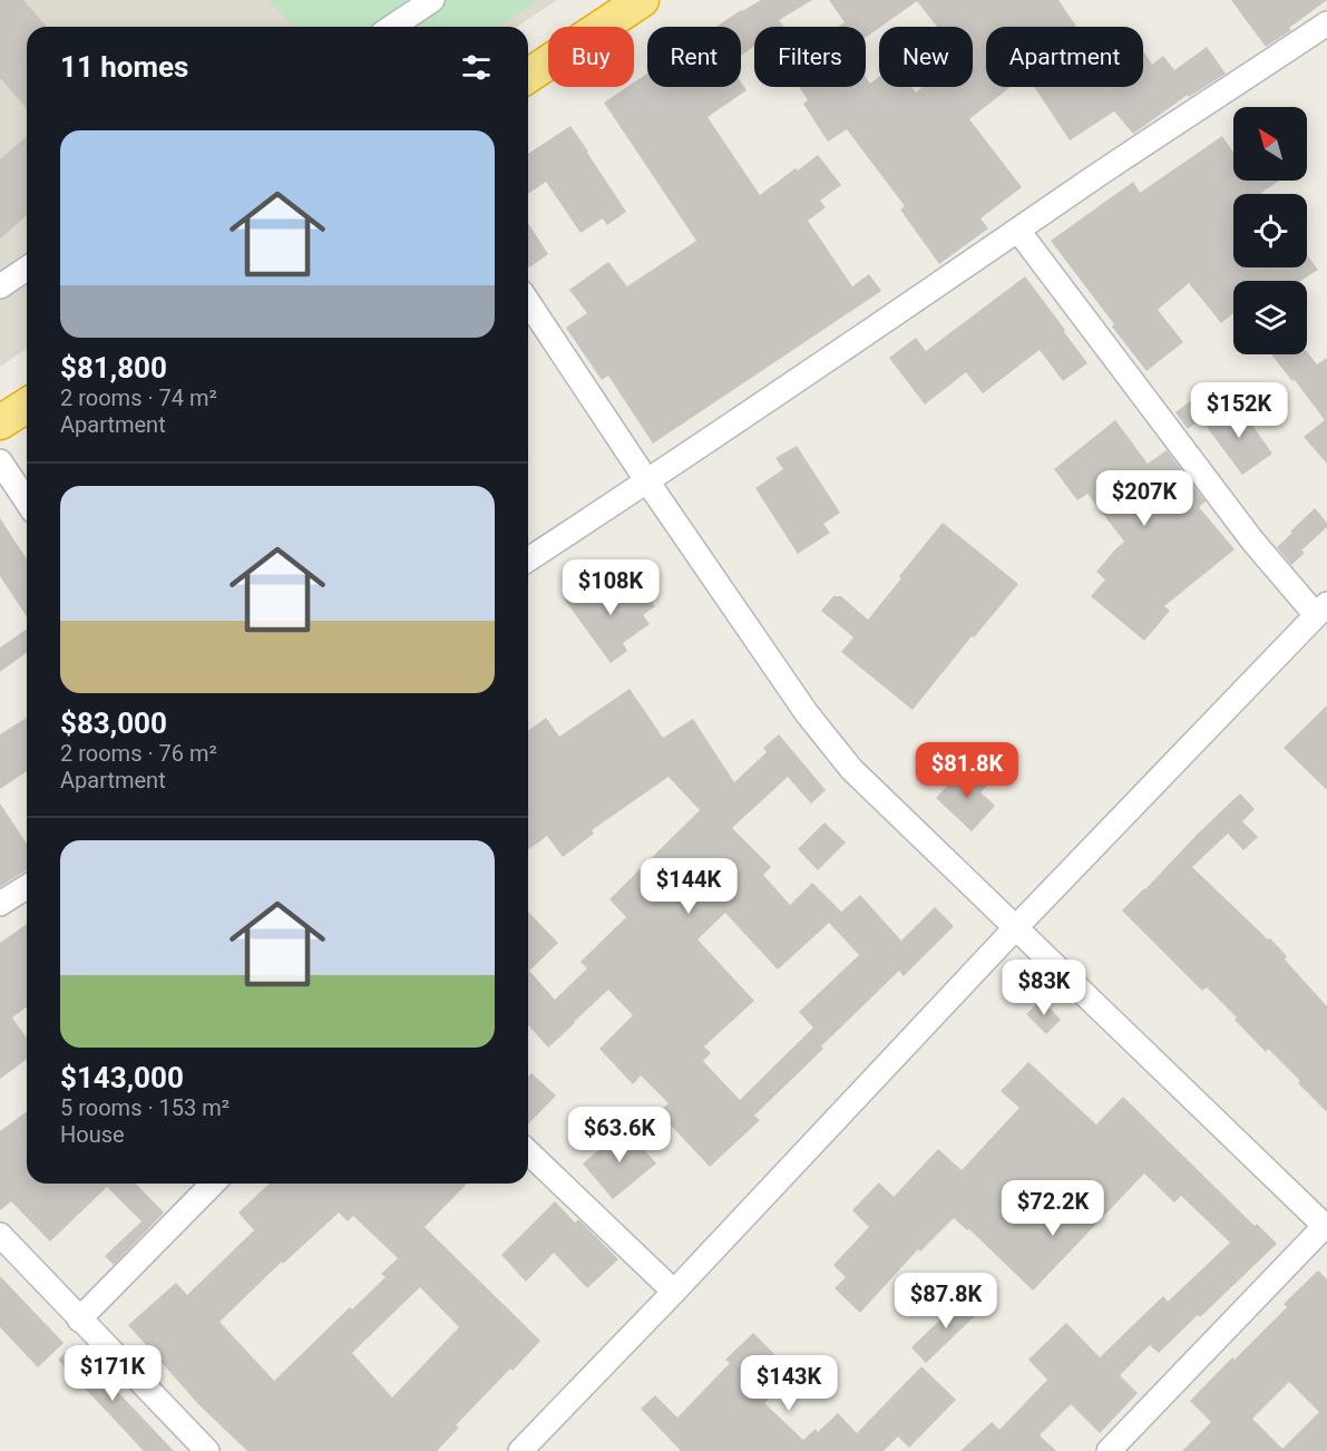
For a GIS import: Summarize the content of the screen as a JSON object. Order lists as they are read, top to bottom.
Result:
{
  "north": "top left",
  "page": {
    "chip": [
      "Buy",
      "Rent",
      "Filters",
      "New",
      "Apartment"
    ],
    "heading": "11 homes",
    "list": [
      {
        "name": "$81,800",
        "note": "2 rooms · 74 m² · Apartment"
      },
      {
        "name": "$83,000",
        "note": "2 rooms · 76 m² · Apartment"
      },
      {
        "name": "$143,000",
        "note": "5 rooms · 153 m² · House"
      }
    ],
    "price": [
      "$152K",
      "$207K",
      "$108K",
      "$81.8K",
      "$144K",
      "$83K",
      "$63.6K",
      "$72.2K",
      "$87.8K",
      "$171K",
      "$143K"
    ]
  }
}
